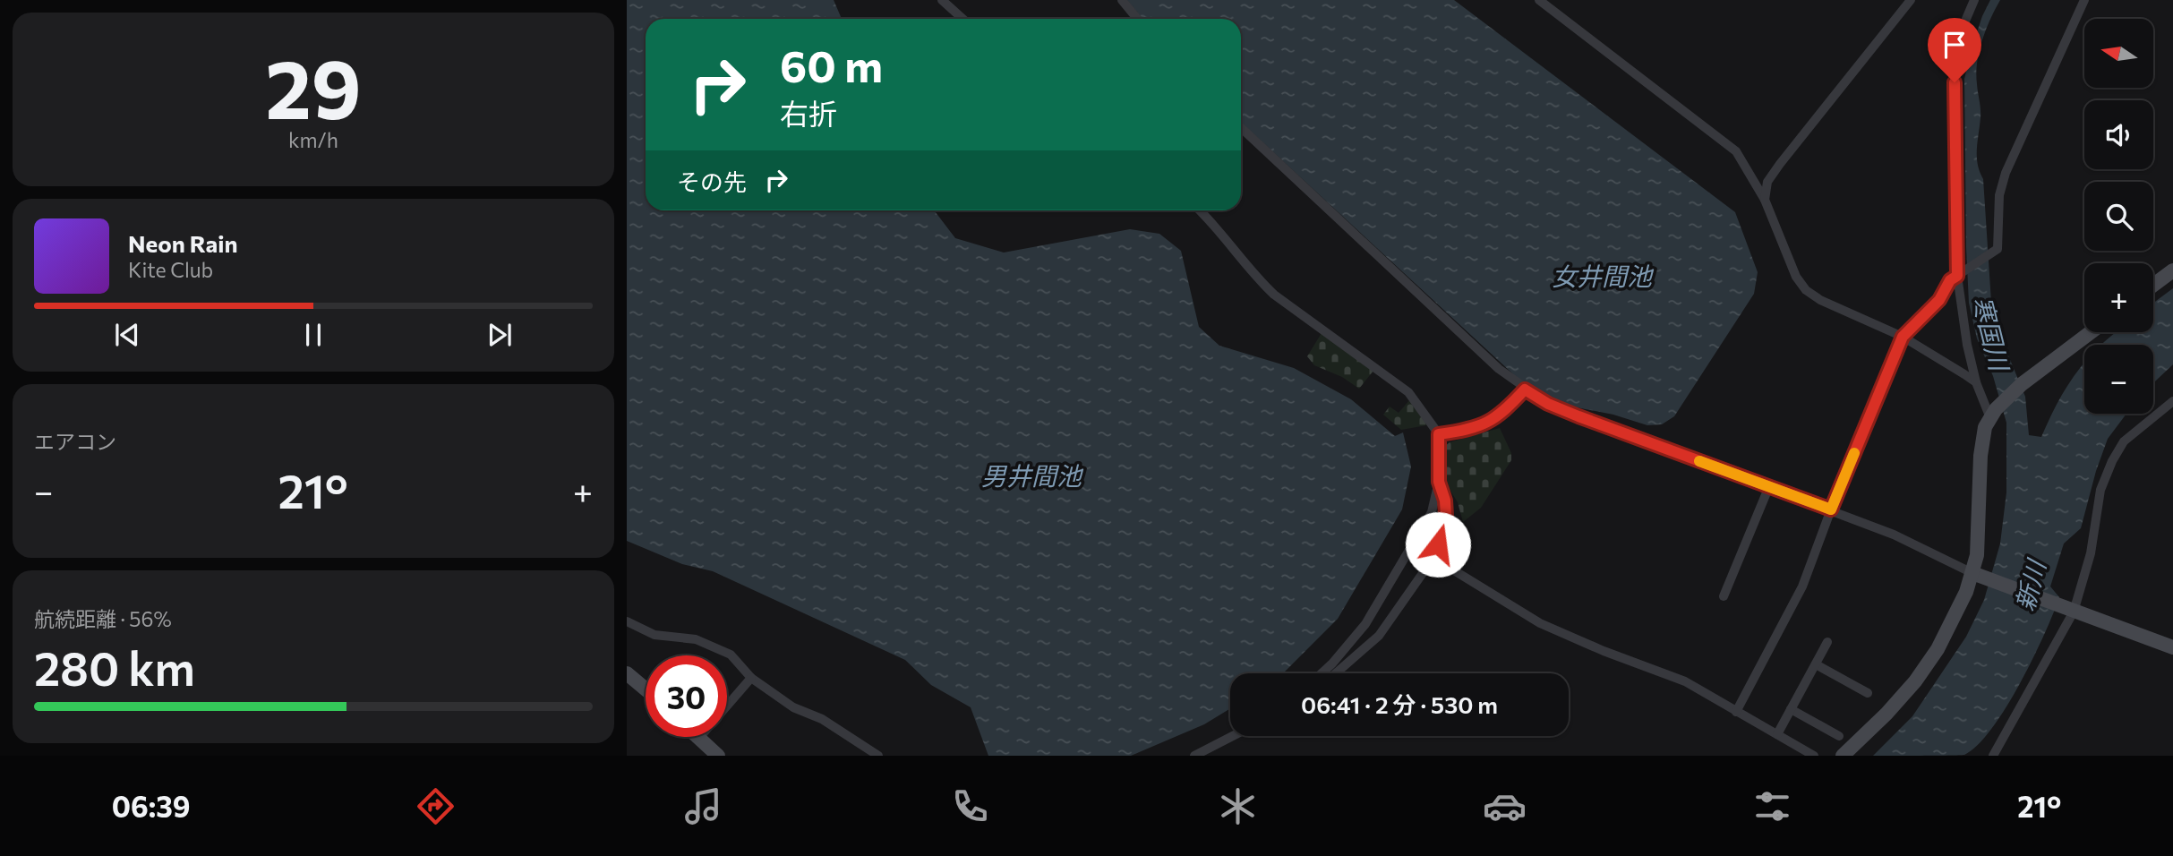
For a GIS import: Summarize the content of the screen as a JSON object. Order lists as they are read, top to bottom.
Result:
{
  "water": [
    "女井間池",
    "寒国川",
    "男井間池",
    "新川"
  ],
  "north": "left",
  "page": {
    "tile": [
      ["29", "km/h"],
      "エアコン",
      ["航続距離 · 56%", "280 km"]
    ],
    "map_buttons": ["+", "−"],
    "turn": ["60 m", "右折"],
    "then": "その先",
    "song": ["Neon Rain", "Kite Club"],
    "heat": ["−", "21°", "+"],
    "limit": "30",
    "trip": "06:41 · 2 分 · 530 m",
    "tabs": ["06:39", "21°"]
  }
}
